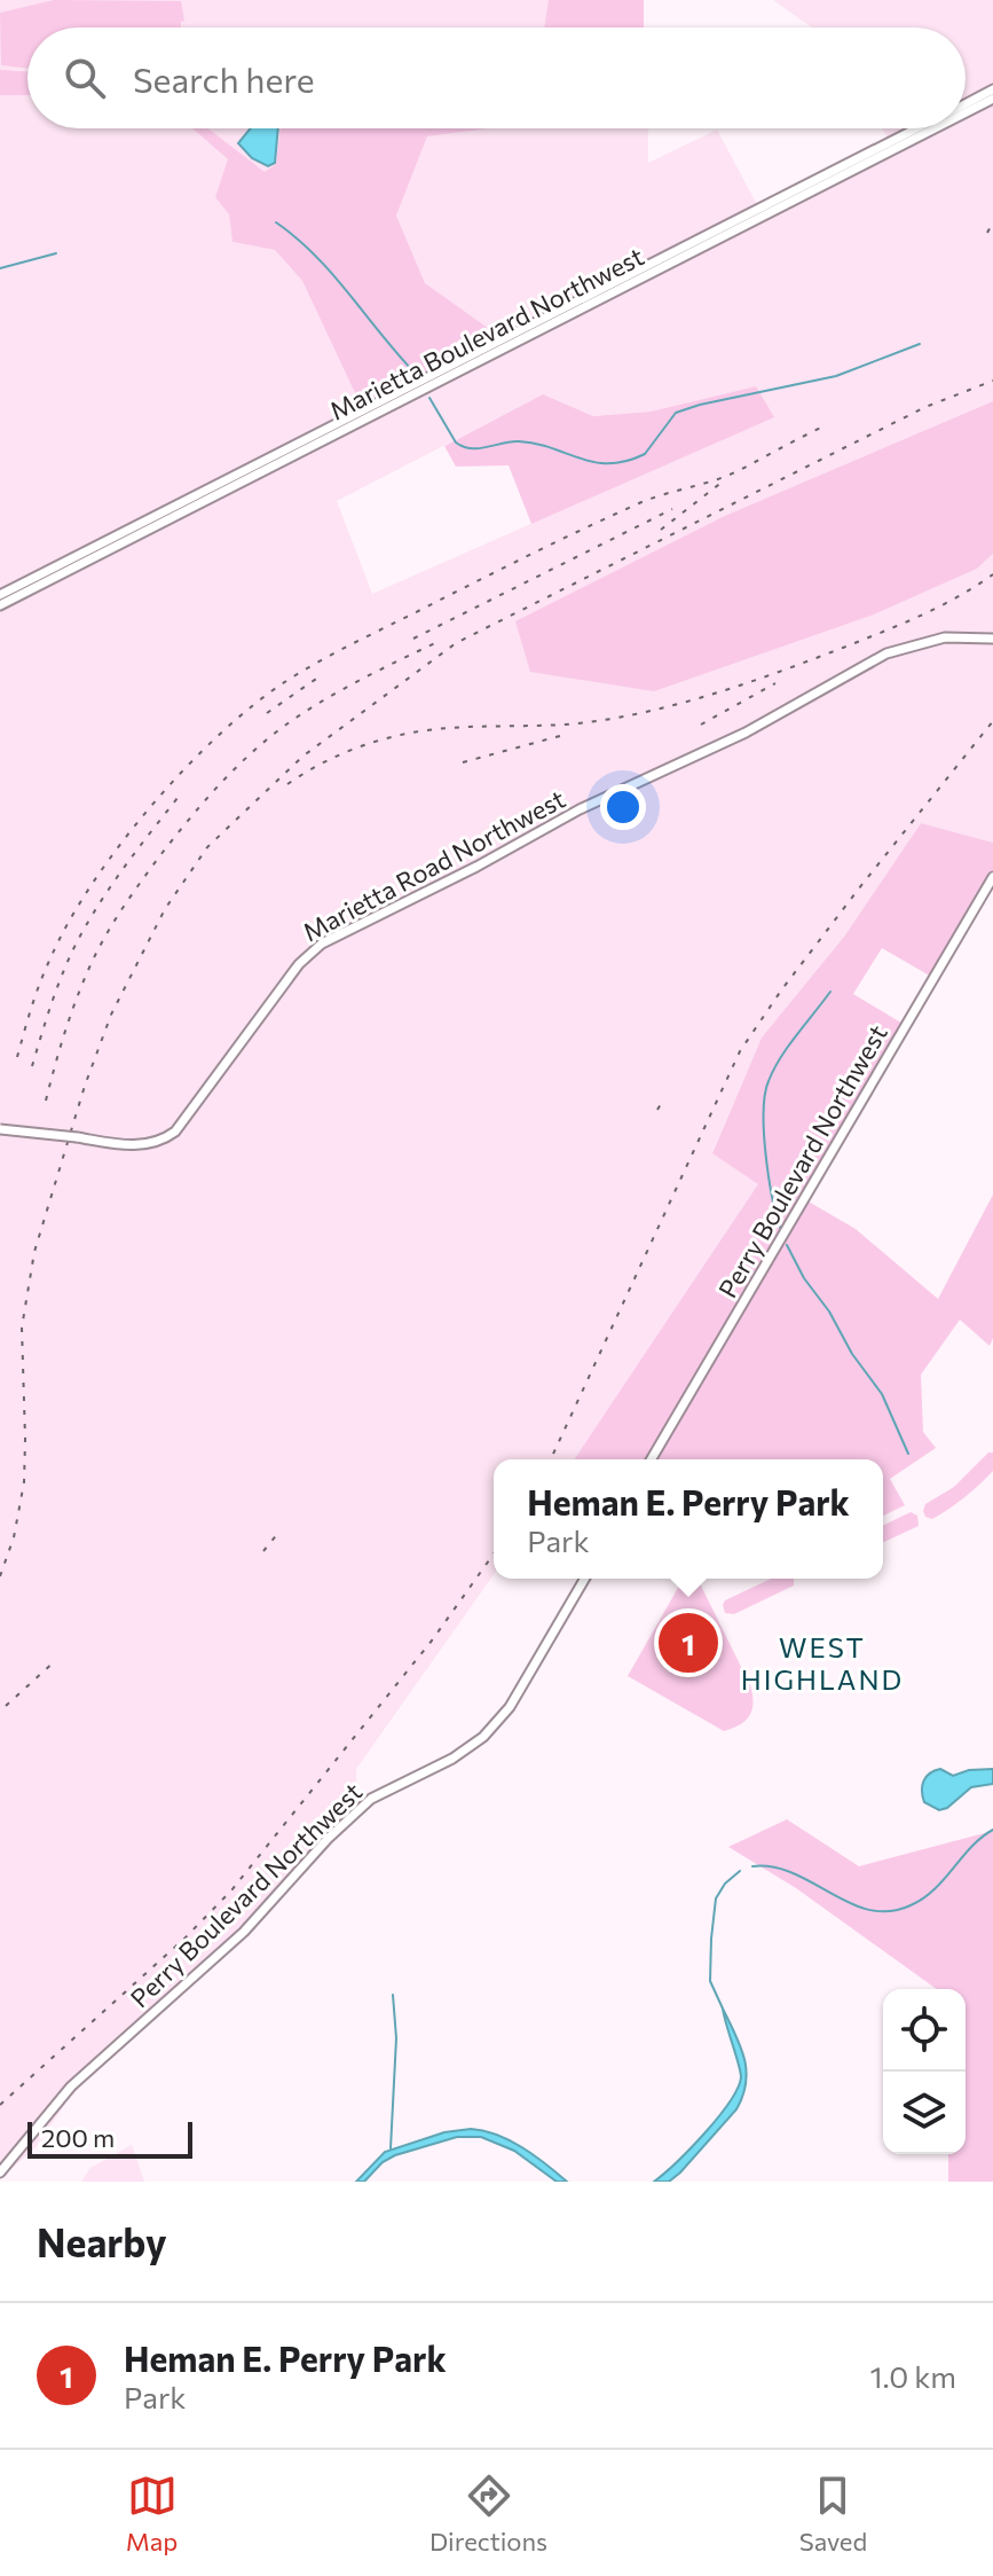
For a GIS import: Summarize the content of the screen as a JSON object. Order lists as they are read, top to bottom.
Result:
{
  "streets": {
    "street": ["Marietta Boulevard Northwest", "Marietta Road Northwest", "Perry Boulevard Northwest"]
  },
  "districts": ["WEST HIGHLAND"],
  "scale_bar": "200 m",
  "page": {
    "search": "Search here",
    "popup": ["Heman E. Perry Park", "Park"],
    "pins": "1",
    "scale": "200 m",
    "heading": "Nearby",
    "list": [
      {
        "mark": "1",
        "name": "Heman E. Perry Park",
        "note": "Park",
        "value": "1.0 km"
      }
    ],
    "nav": ["Map", "Directions", "Saved"]
  }
}
